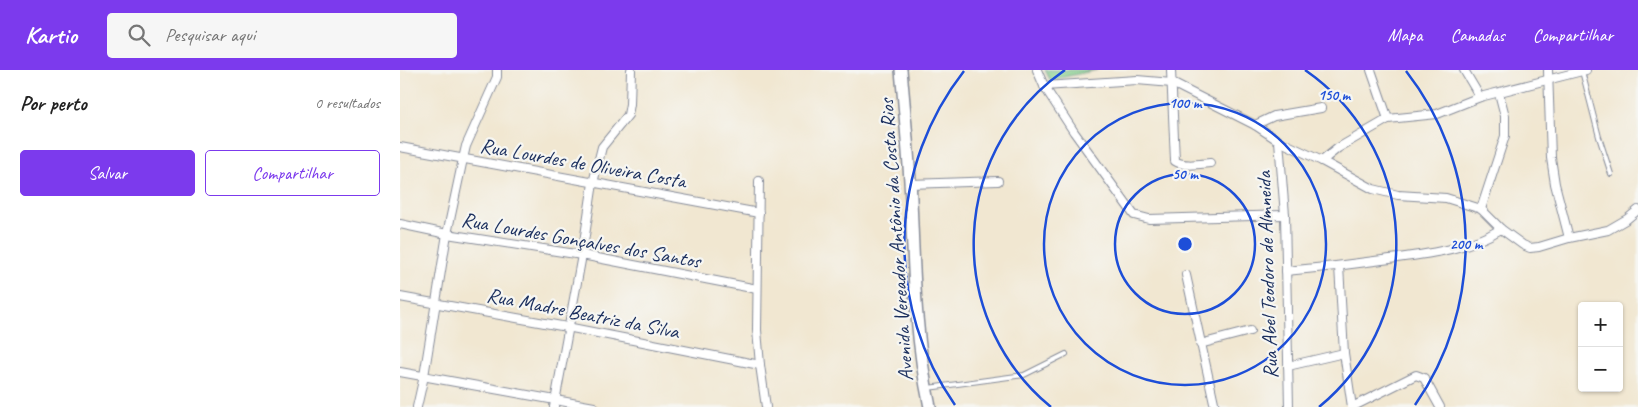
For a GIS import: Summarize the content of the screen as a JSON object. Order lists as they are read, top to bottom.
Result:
{
  "streets": {
    "main road": ["Avenida Vereador Antônio da Costa Rios"],
    "street": [
      "Rua Lourdes de Oliveira Costa",
      "Rua Lourdes Gonçalves dos Santos",
      "Rua Abel Teodoro de Almneida",
      "Rua Madre Beatriz da Silva"
    ]
  },
  "page": {
    "header": "Kartio",
    "search": "Pesquisar aqui",
    "nav": ["Mapa", "Camadas", "Compartilhar"],
    "heading": ["Por perto", "0 resultados"],
    "buttons": ["Salvar", "Compartilhar"],
    "map_buttons": ["+", "−"]
  },
  "rings": [
    "150 m",
    "100 m",
    "50 m",
    "200 m"
  ]
}
